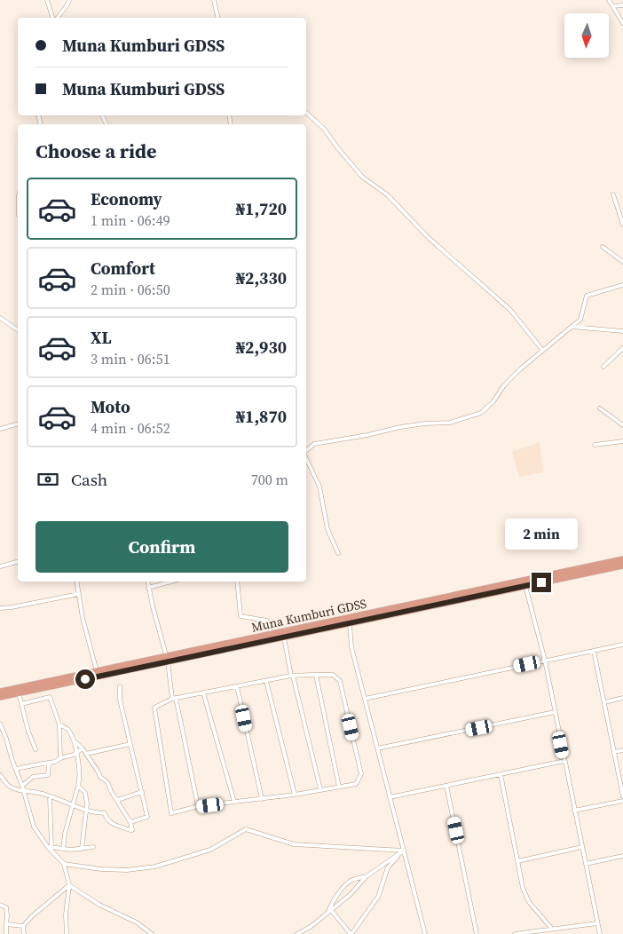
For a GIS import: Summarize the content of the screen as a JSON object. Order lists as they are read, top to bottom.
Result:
{
  "streets": {
    "highway": ["Muna Kumburi GDSS"]
  },
  "north": "bottom",
  "page": {
    "banner": ["Muna Kumburi GDSS", "Muna Kumburi GDSS"],
    "heading": "Choose a ride",
    "list": [
      {
        "name": "Economy",
        "note": "1 min · 06:49",
        "value": "₦1,720"
      },
      {
        "name": "Comfort",
        "note": "2 min · 06:50",
        "value": "₦2,330"
      },
      {
        "name": "XL",
        "note": "3 min · 06:51",
        "value": "₦2,930"
      },
      {
        "name": "Moto",
        "note": "4 min · 06:52",
        "value": "₦1,870"
      }
    ],
    "pay": ["Cash", "700 m"],
    "buttons": "Confirm",
    "bubble": "2 min"
  }
}
